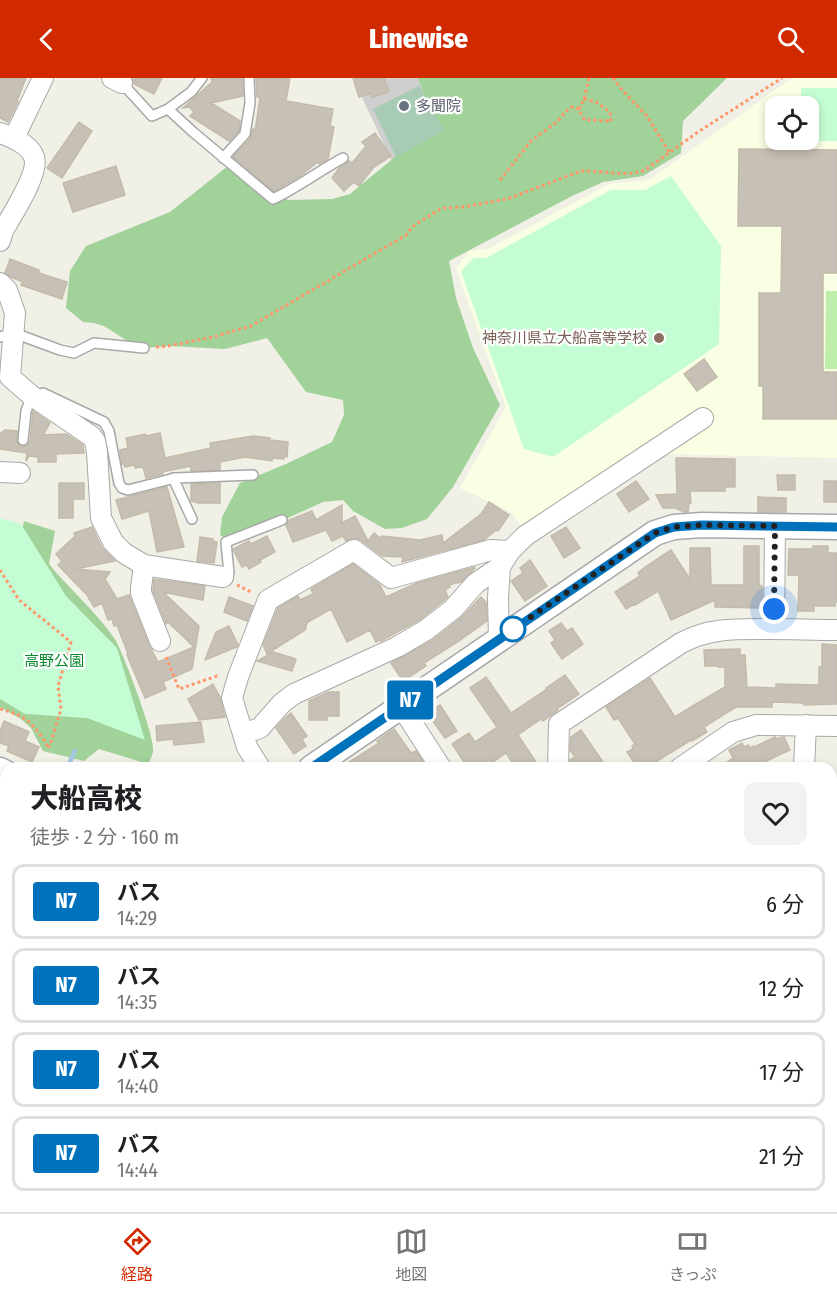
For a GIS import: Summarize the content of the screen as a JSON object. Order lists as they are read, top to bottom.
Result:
{
  "parks": ["高野公園"],
  "places": ["多聞院", "神奈川県立大船高等学校"],
  "lines": ["bus line N7"],
  "page": {
    "header": "Linewise",
    "on_map": "N7",
    "heading": ["大船高校", "徒歩 · 2 分 · 160 m"],
    "list": [
      {
        "mark": "N7",
        "name": "バス",
        "note": "14:29",
        "value": "6 分"
      },
      {
        "mark": "N7",
        "name": "バス",
        "note": "14:35",
        "value": "12 分"
      },
      {
        "mark": "N7",
        "name": "バス",
        "note": "14:40",
        "value": "17 分"
      },
      {
        "mark": "N7",
        "name": "バス",
        "note": "14:44",
        "value": "21 分"
      }
    ],
    "tabs": ["経路", "地図", "きっぷ"]
  }
}
